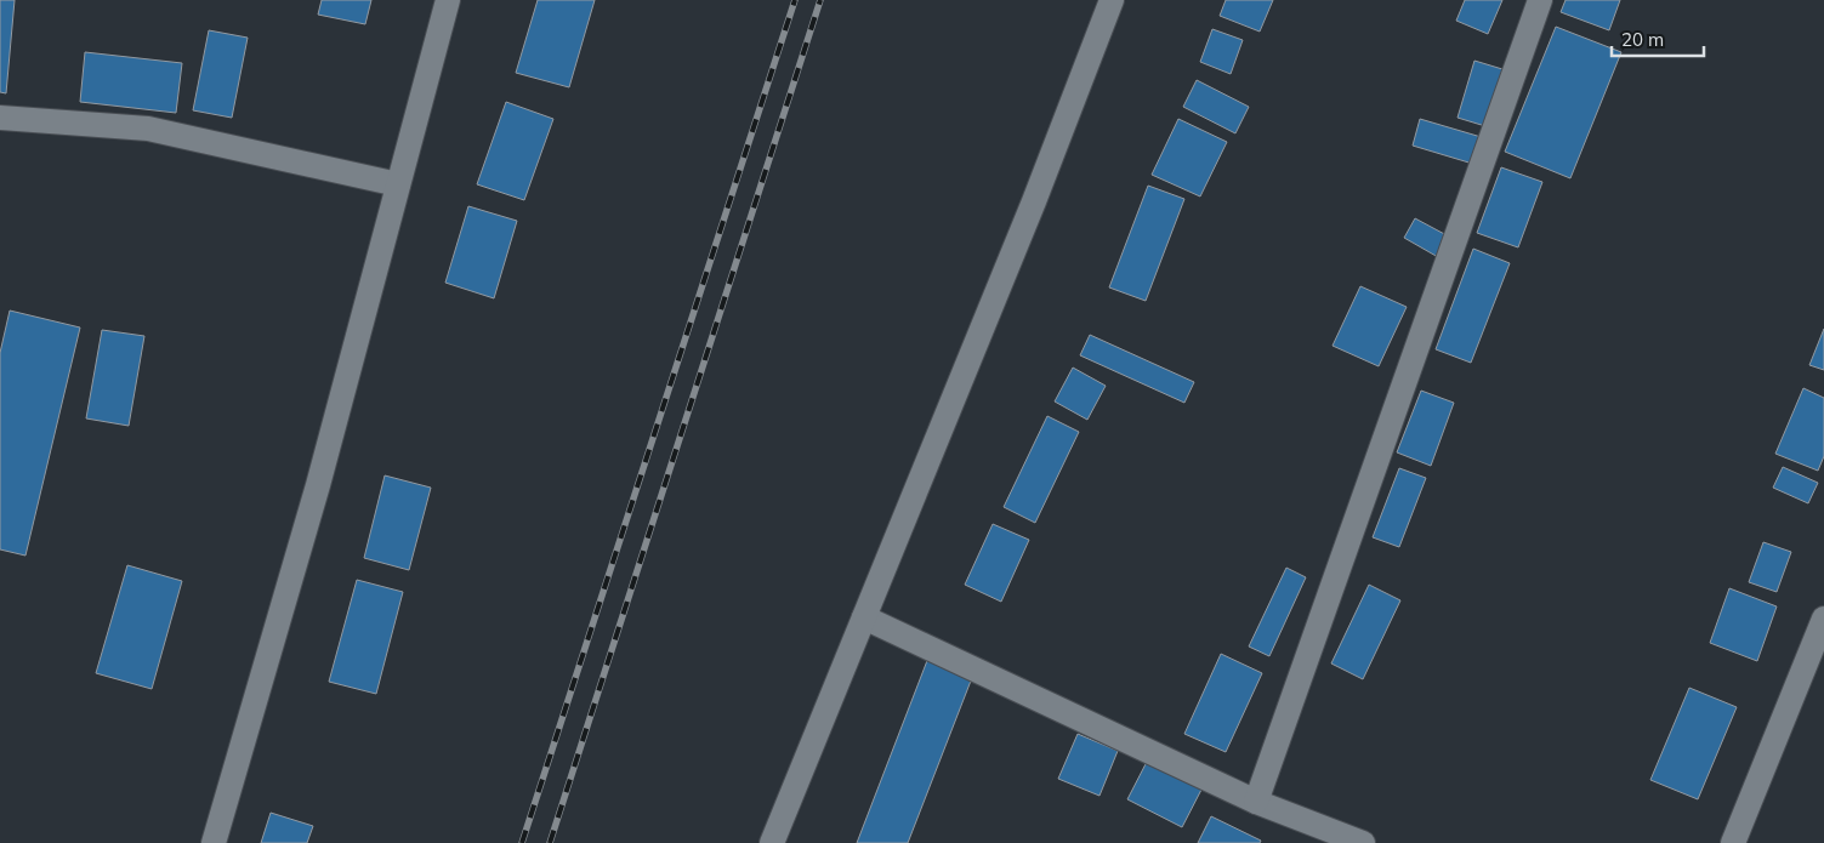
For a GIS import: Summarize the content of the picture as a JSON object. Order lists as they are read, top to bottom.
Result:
{
  "scale_bar": "20 m"
}
